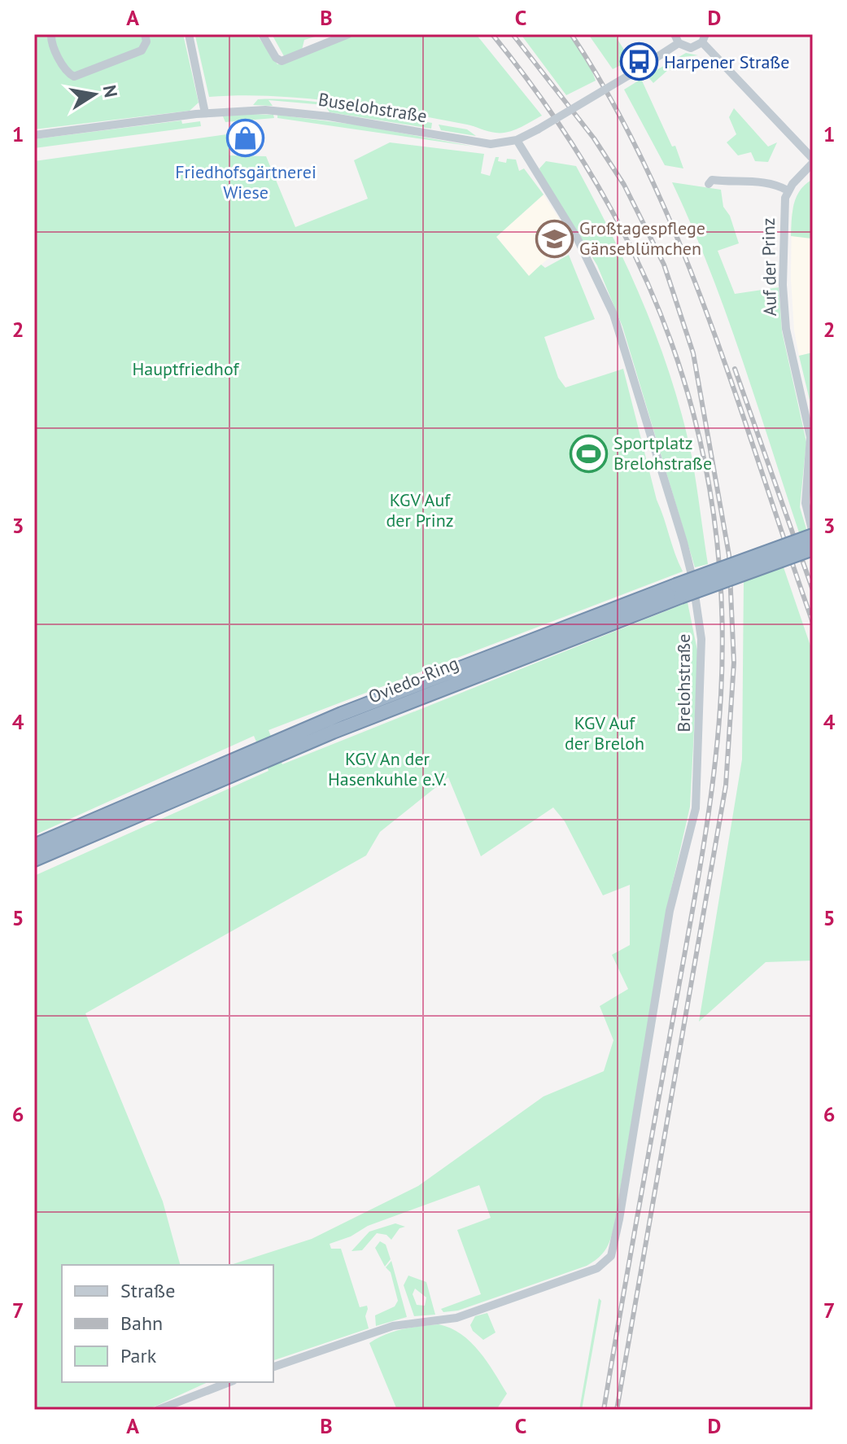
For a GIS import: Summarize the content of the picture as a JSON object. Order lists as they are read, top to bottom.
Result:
{
  "streets": {
    "highway": ["Oviedo-Ring"],
    "street": ["Buselohstraße", "Auf der Prinz", "Brelohstraße"]
  },
  "crossings": [
    ["Buselohstraße", "Brelohstraße"],
    ["Auf der Prinz", "Oviedo-Ring"]
  ],
  "parks": [
    "Hauptfriedhof",
    "KGV Auf der Prinz",
    "KGV Auf der Breloh",
    "KGV An der Hasenkuhle e.V."
  ],
  "places": {
    "bus stop": ["Harpener Straße"],
    "shop": ["Friedhofsgärtnerei Wiese"],
    "school or university": ["Großtagespflege Gänseblümchen"],
    "sports": ["Sportplatz Brelohstraße"]
  },
  "legend": ["Straße", "Bahn", "Park"],
  "north": "right",
  "grid": {
    "columns": [
      "A",
      "B",
      "C",
      "D"
    ],
    "rows": [
      "1",
      "2",
      "3",
      "4",
      "5",
      "6",
      "7"
    ]
  }
}
